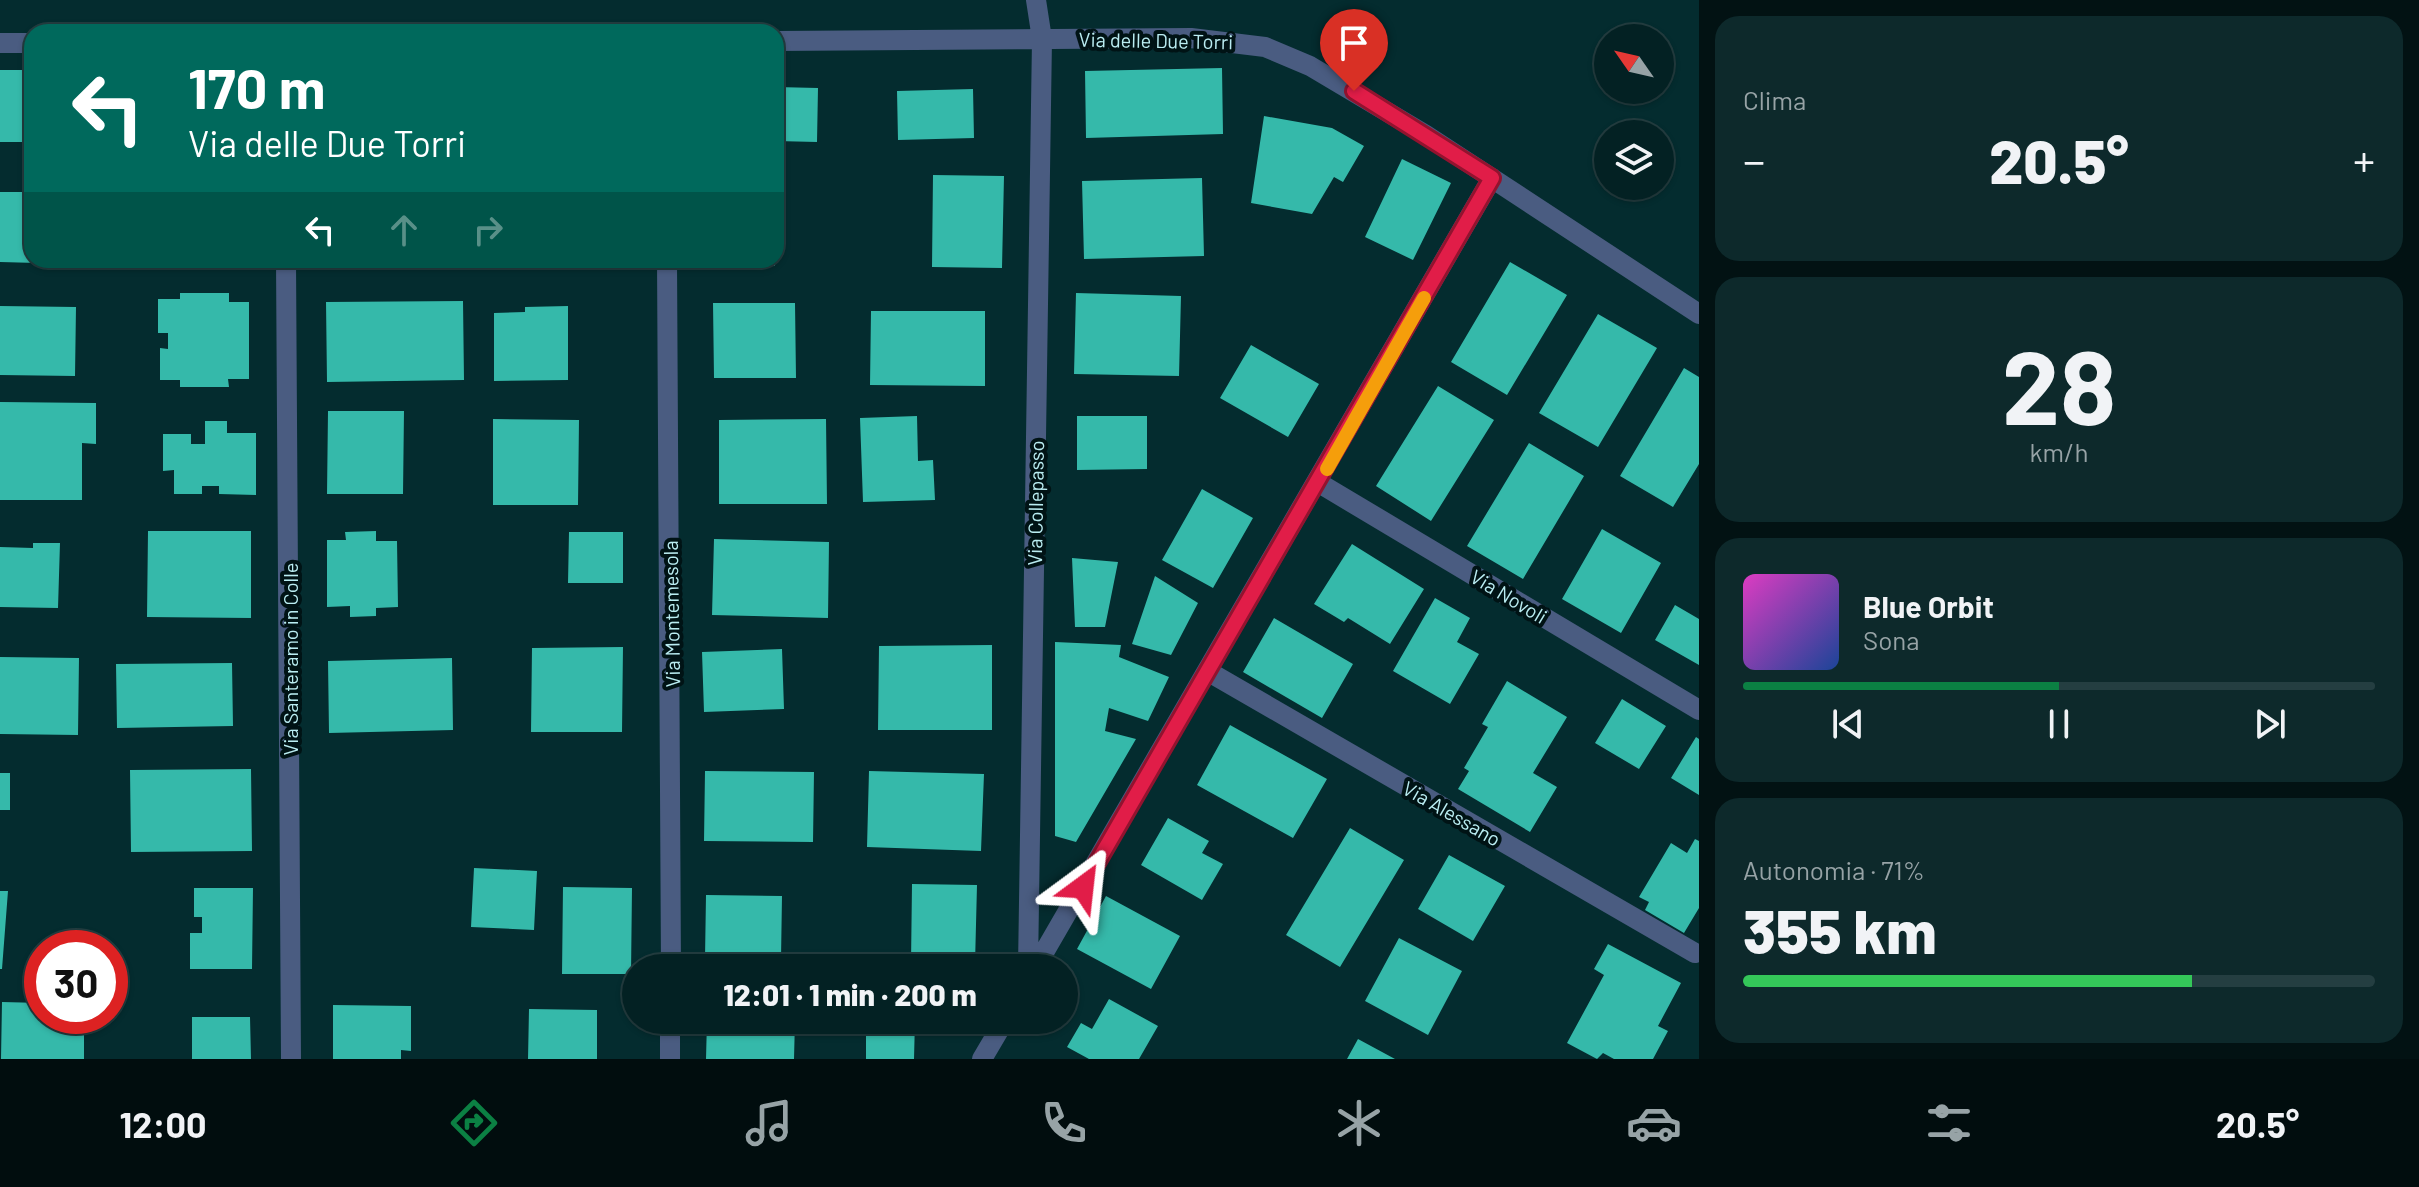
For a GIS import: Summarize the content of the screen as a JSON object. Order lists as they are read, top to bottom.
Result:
{
  "streets": {
    "street": [
      "Via delle Due Torri",
      "Via Collepasso",
      "Via Novoli",
      "Via Montemesola",
      "Via Santeramo in Colle",
      "Via Alessano"
    ]
  },
  "crossings": [
    ["Via delle Due Torri", "Via Collepasso"]
  ],
  "north": "top left",
  "page": {
    "tile": [
      "Clima",
      ["28", "km/h"],
      ["Autonomia · 71%", "355 km"]
    ],
    "turn": ["170 m", "Via delle Due Torri"],
    "heat": ["−", "20.5°", "+"],
    "song": ["Blue Orbit", "Sona"],
    "limit": "30",
    "trip": "12:01 · 1 min · 200 m",
    "tabs": ["12:00", "20.5°"]
  }
}
